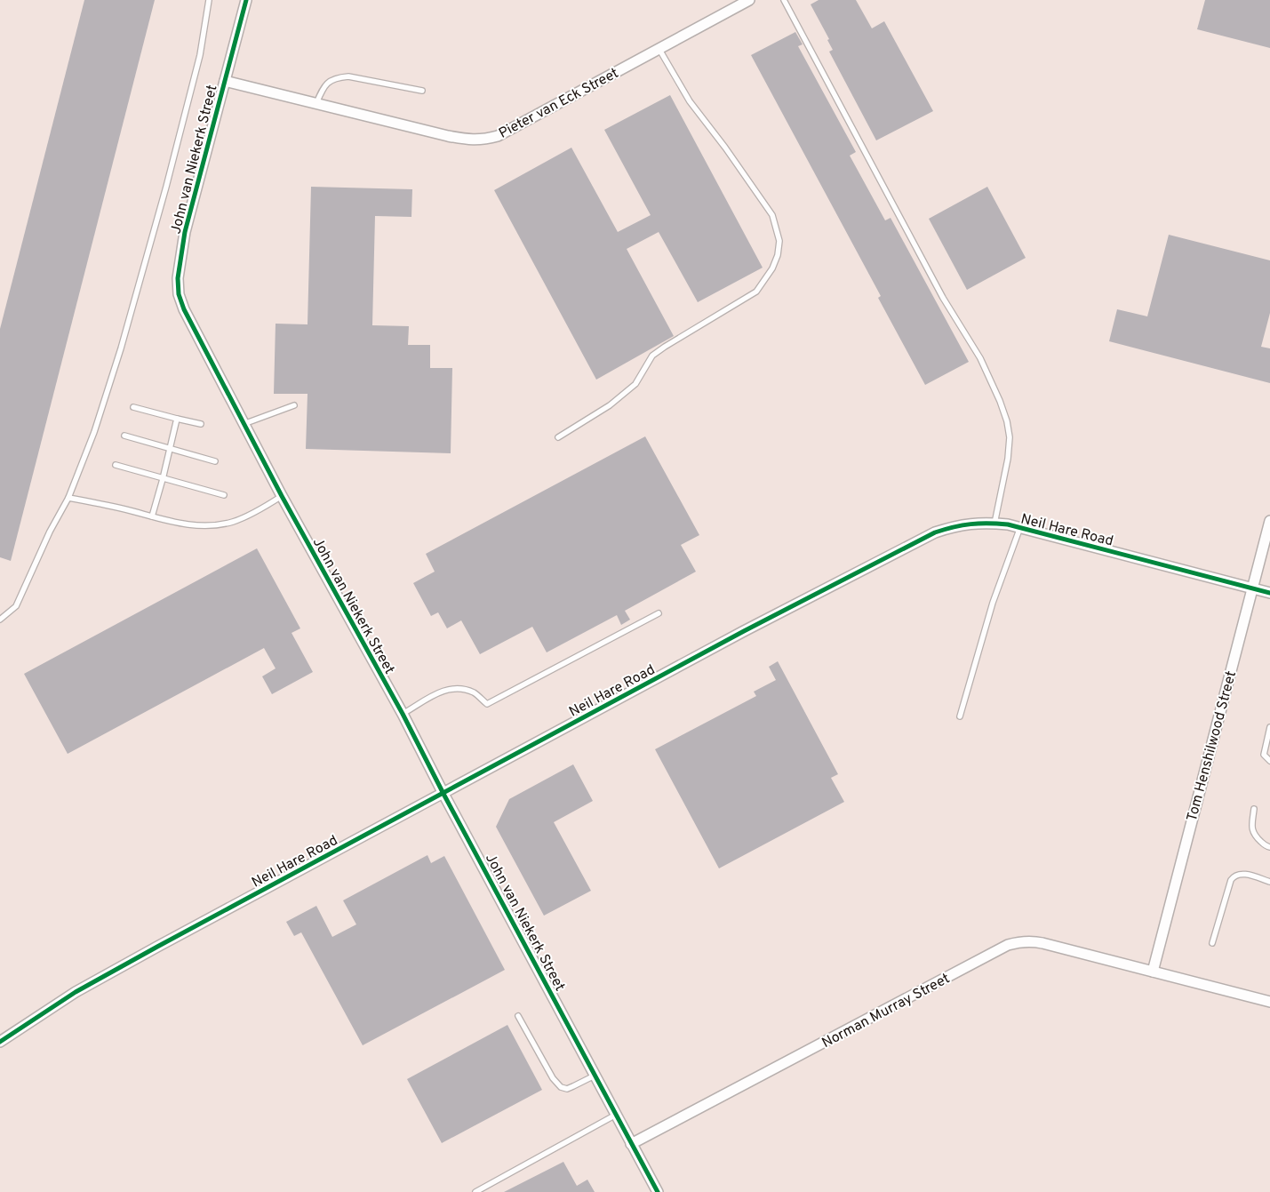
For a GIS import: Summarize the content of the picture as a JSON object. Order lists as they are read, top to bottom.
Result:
{
  "streets": {
    "street": [
      "Pieter van Eck Street",
      "John van Niekerk Street",
      "Neil Hare Road",
      "Tom Henshilwood Street",
      "Norman Murray Street"
    ]
  },
  "crossings": [
    ["Pieter van Eck Street", "John van Niekerk Street"],
    ["John van Niekerk Street", "Neil Hare Road"],
    ["John van Niekerk Street", "Norman Murray Street"],
    ["Neil Hare Road", "Tom Henshilwood Street"],
    ["Tom Henshilwood Street", "Norman Murray Street"]
  ]
}
